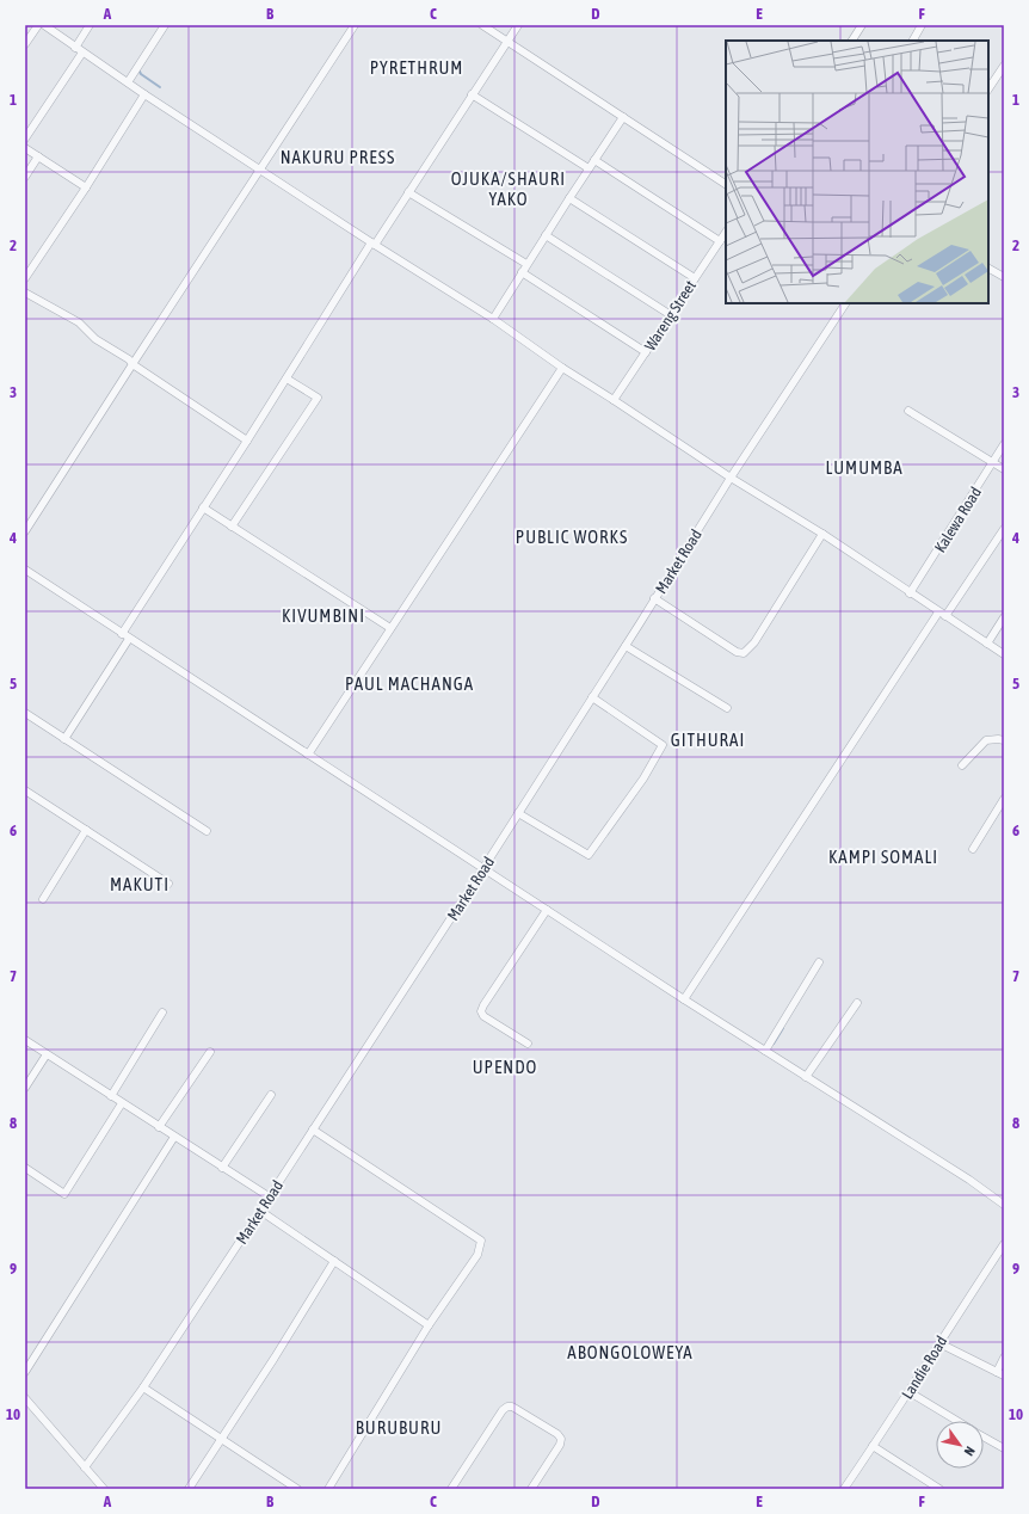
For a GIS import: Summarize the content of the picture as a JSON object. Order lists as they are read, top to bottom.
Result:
{
  "streets": {
    "street": [
      "Wareng Street",
      "Kalewa Road",
      "Market Road",
      "Landie Road"
    ]
  },
  "districts": [
    "PYRETHRUM",
    "NAKURU PRESS",
    "OJUKA/SHAURI YAKO",
    "LUMUMBA",
    "PUBLIC WORKS",
    "KIVUMBINI",
    "PAUL MACHANGA",
    "GITHURAI",
    "KAMPI SOMALI",
    "MAKUTI",
    "UPENDO",
    "ABONGOLOWEYA",
    "BURUBURU"
  ],
  "north": "bottom right",
  "grid": {
    "columns": [
      "A",
      "B",
      "C",
      "D",
      "E",
      "F"
    ],
    "rows": [
      "1",
      "2",
      "3",
      "4",
      "5",
      "6",
      "7",
      "8",
      "9",
      "10"
    ]
  }
}
